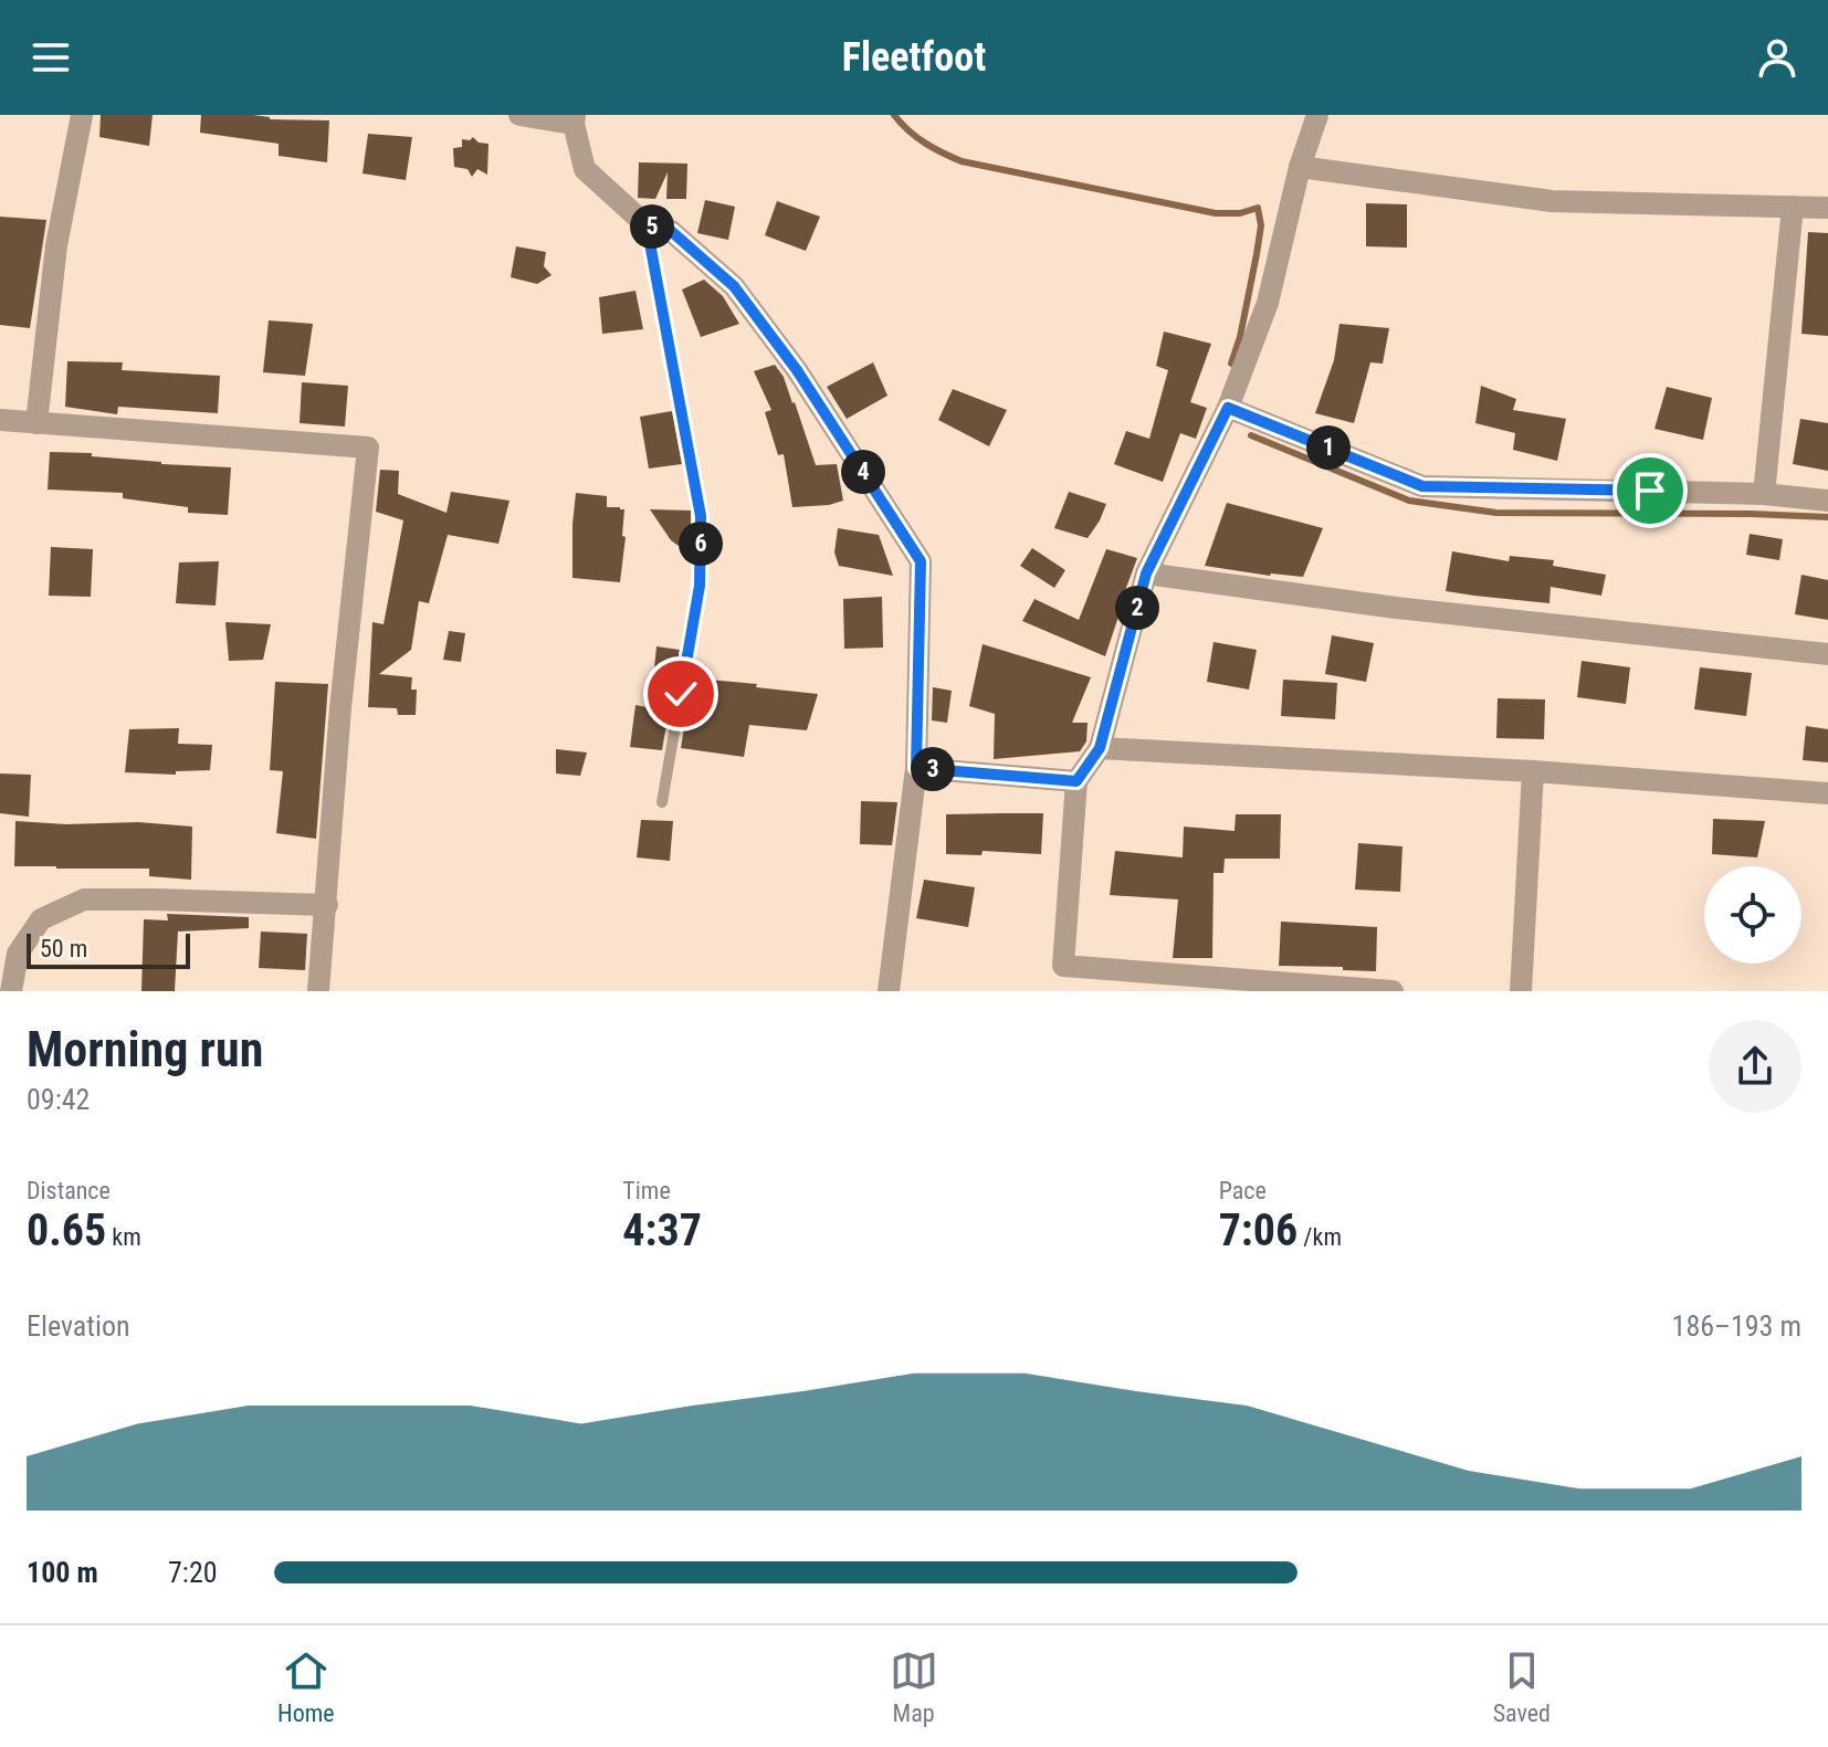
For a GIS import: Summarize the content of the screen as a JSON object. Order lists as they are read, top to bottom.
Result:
{
  "scale_bar": "50 m",
  "page": {
    "header": "Fleetfoot",
    "pins": [
      "5",
      "1",
      "4",
      "6",
      "2",
      "3"
    ],
    "scale": "50 m",
    "heading": ["Morning run", "09:42"],
    "stats": [
      ["Distance", "0.65 km"],
      ["Time", "4:37"],
      ["Pace", "7:06 /km"]
    ],
    "chart": ["Elevation", "186–193 m"],
    "list": [
      {
        "name": "100 m",
        "note": "7:20"
      }
    ],
    "tabs": ["Home", "Map", "Saved"]
  }
}
